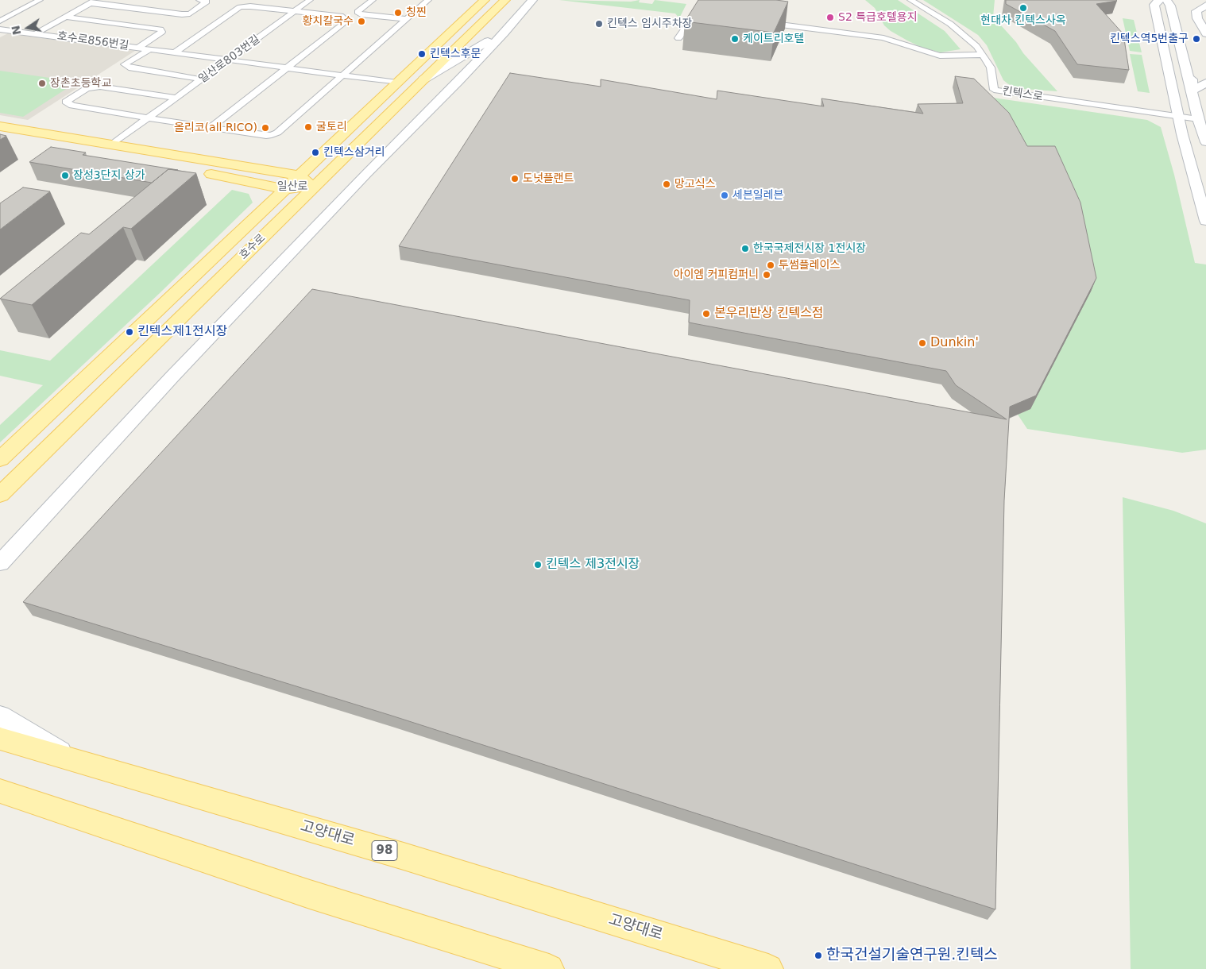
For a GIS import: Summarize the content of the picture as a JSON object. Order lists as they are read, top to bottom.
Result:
{
  "streets": {
    "main road": [
      "일산로",
      "호수로",
      "고양대로",
      "98"
    ],
    "street": ["호수로856번길", "일산로803번길", "킨텍스로"]
  },
  "crossings": [
    ["호수로856번길", "일산로803번길"],
    ["호수로856번길", "호수로"],
    ["일산로803번길", "일산로"],
    ["일산로", "호수로"]
  ],
  "places": [
    "현대차 킨텍스사옥",
    "칭찐",
    "S2 특급호텔용지",
    "황치칼국수",
    "킨텍스 임시주차장",
    "케이트리호텔",
    "킨텍스역5번출구",
    "킨텍스후문",
    "장촌초등학교",
    "굴토리",
    "올리코(all RICO)",
    "킨텍스삼거리",
    "장성3단지 상가",
    "도넛플랜트",
    "망고식스",
    "세븐일레븐",
    "한국국제전시장 1전시장",
    "투썸플레이스",
    "아이엠 커피컴퍼니",
    "본우리반상 킨텍스점",
    "킨텍스제1전시장",
    "Dunkin'",
    "킨텍스 제3전시장",
    "한국건설기술연구원.킨텍스"
  ],
  "north": "left"
}
